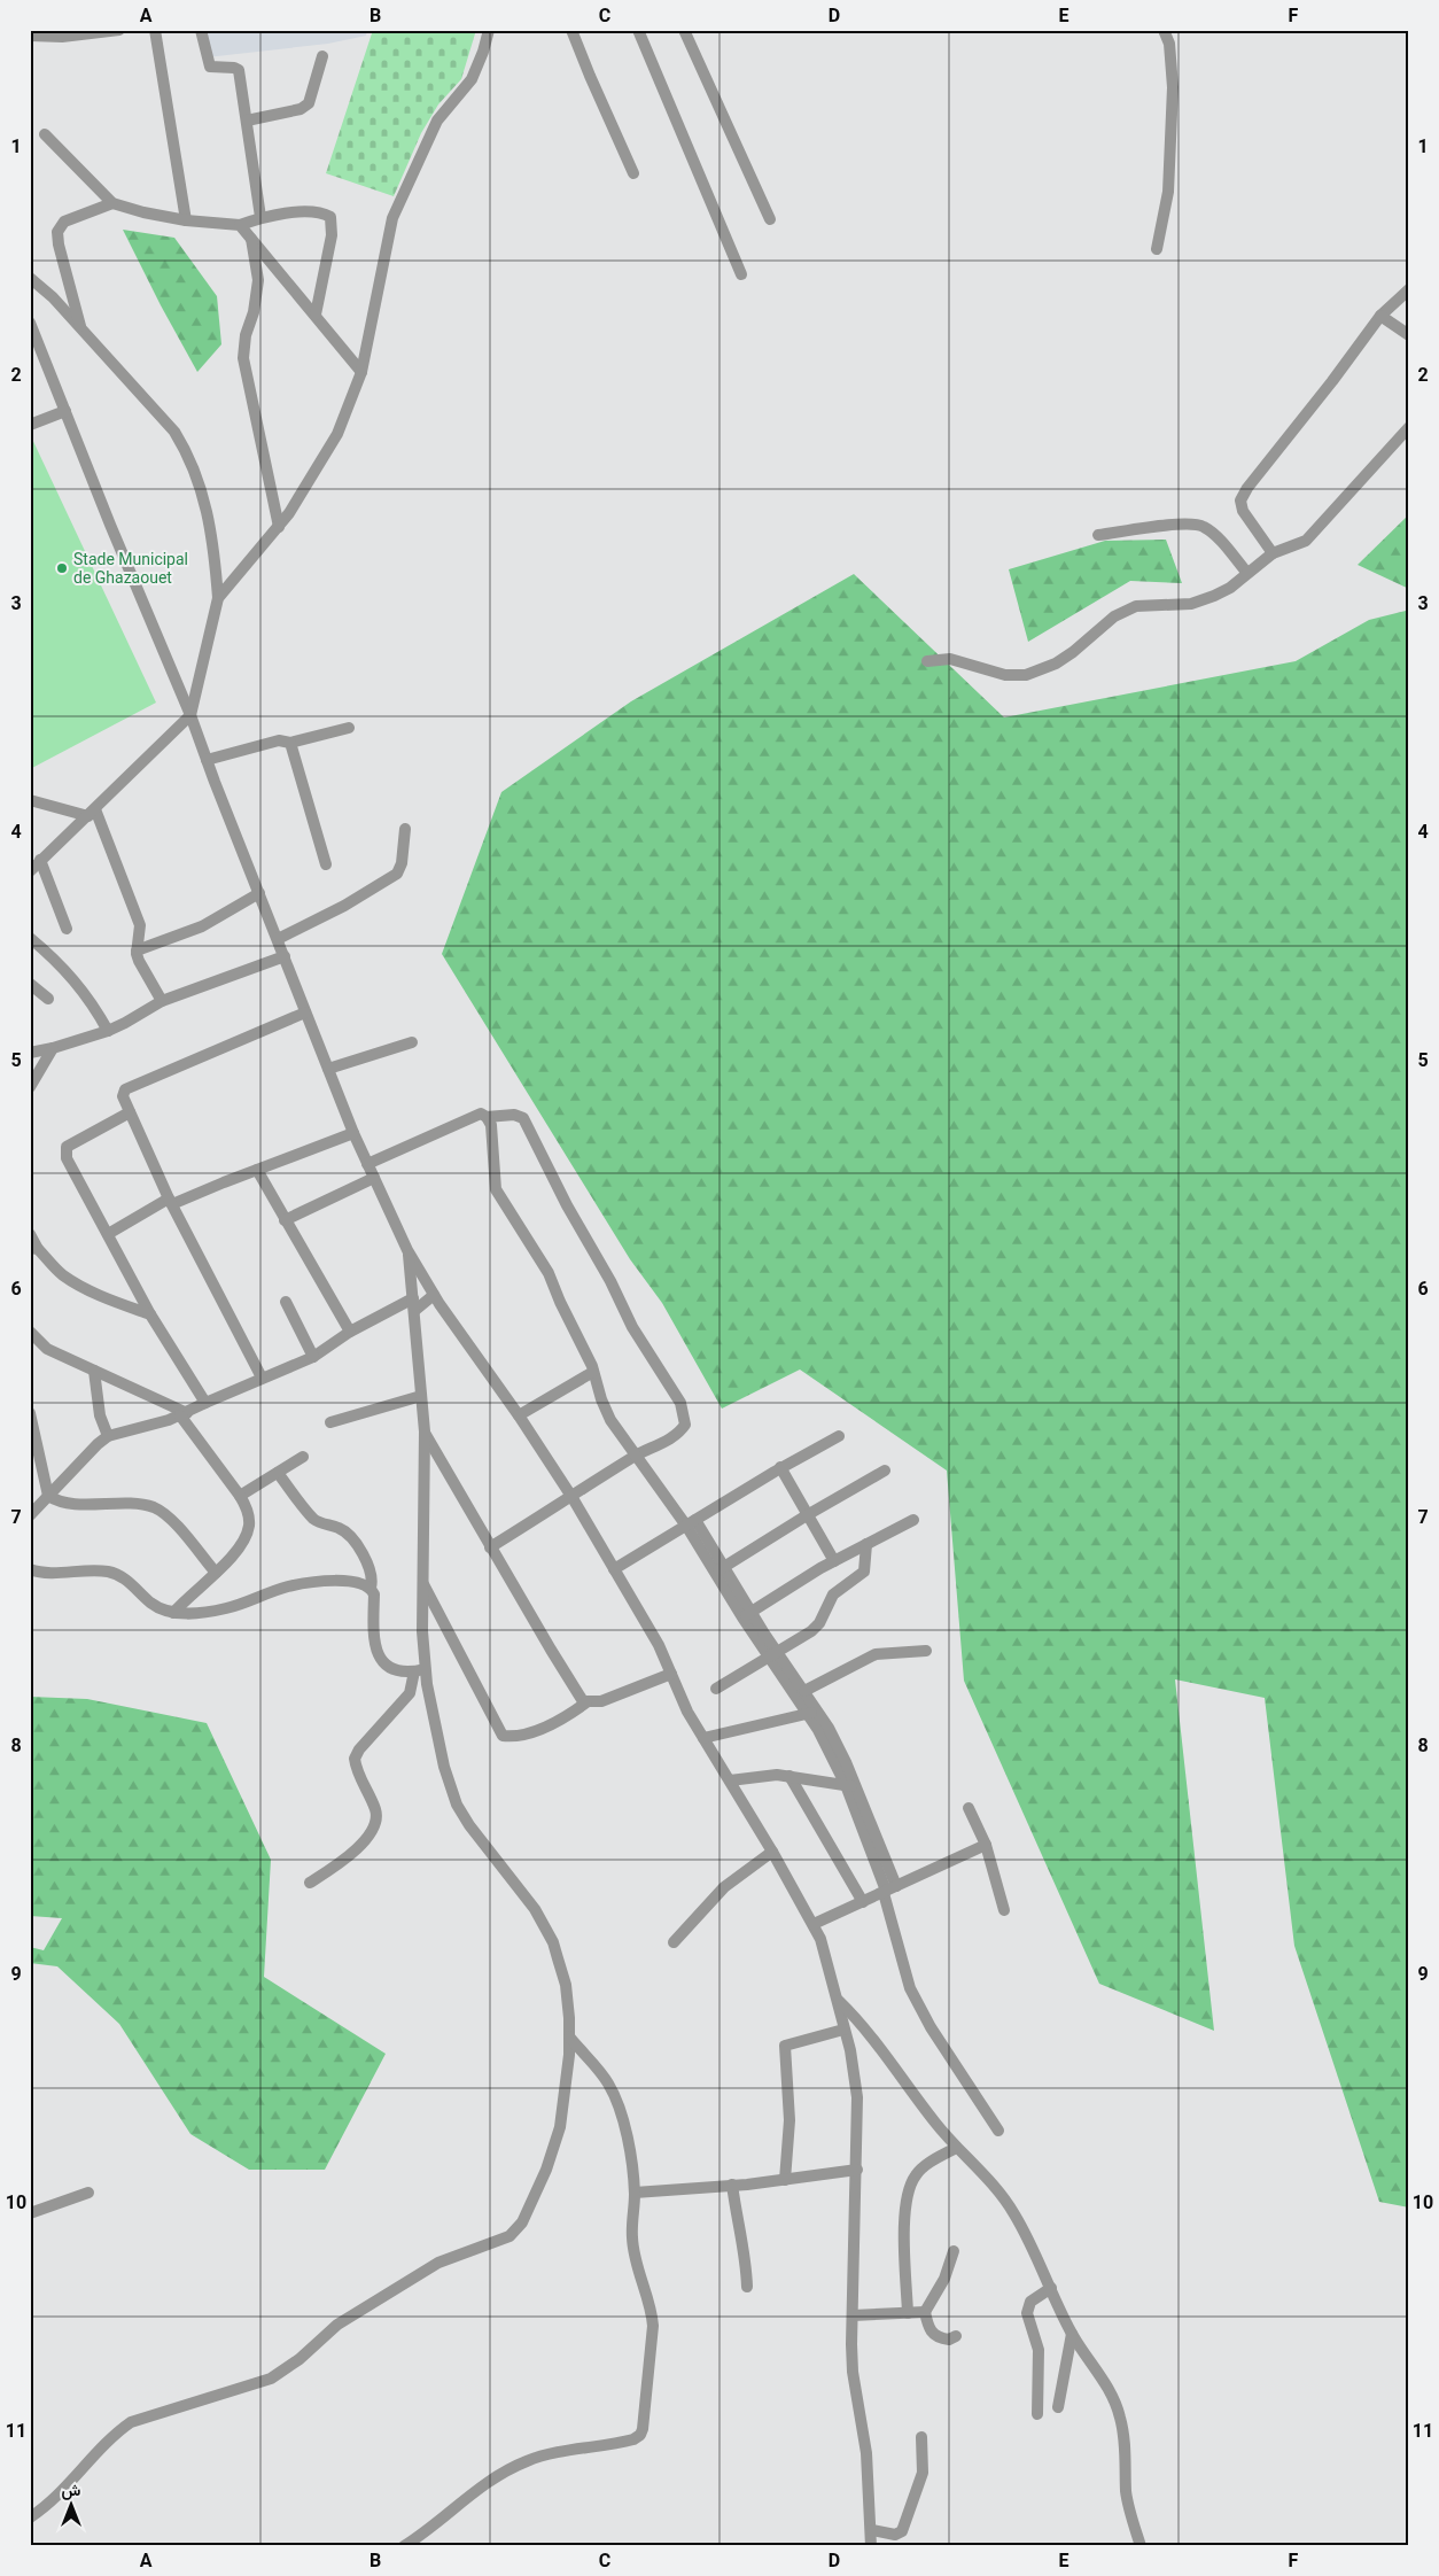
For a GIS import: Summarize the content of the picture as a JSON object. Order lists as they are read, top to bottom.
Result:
{
  "places": ["Stade Municipal de Ghazaouet"],
  "north": "top",
  "grid": {
    "columns": [
      "A",
      "B",
      "C",
      "D",
      "E",
      "F"
    ],
    "rows": [
      "1",
      "2",
      "3",
      "4",
      "5",
      "6",
      "7",
      "8",
      "9",
      "10",
      "11"
    ]
  }
}
